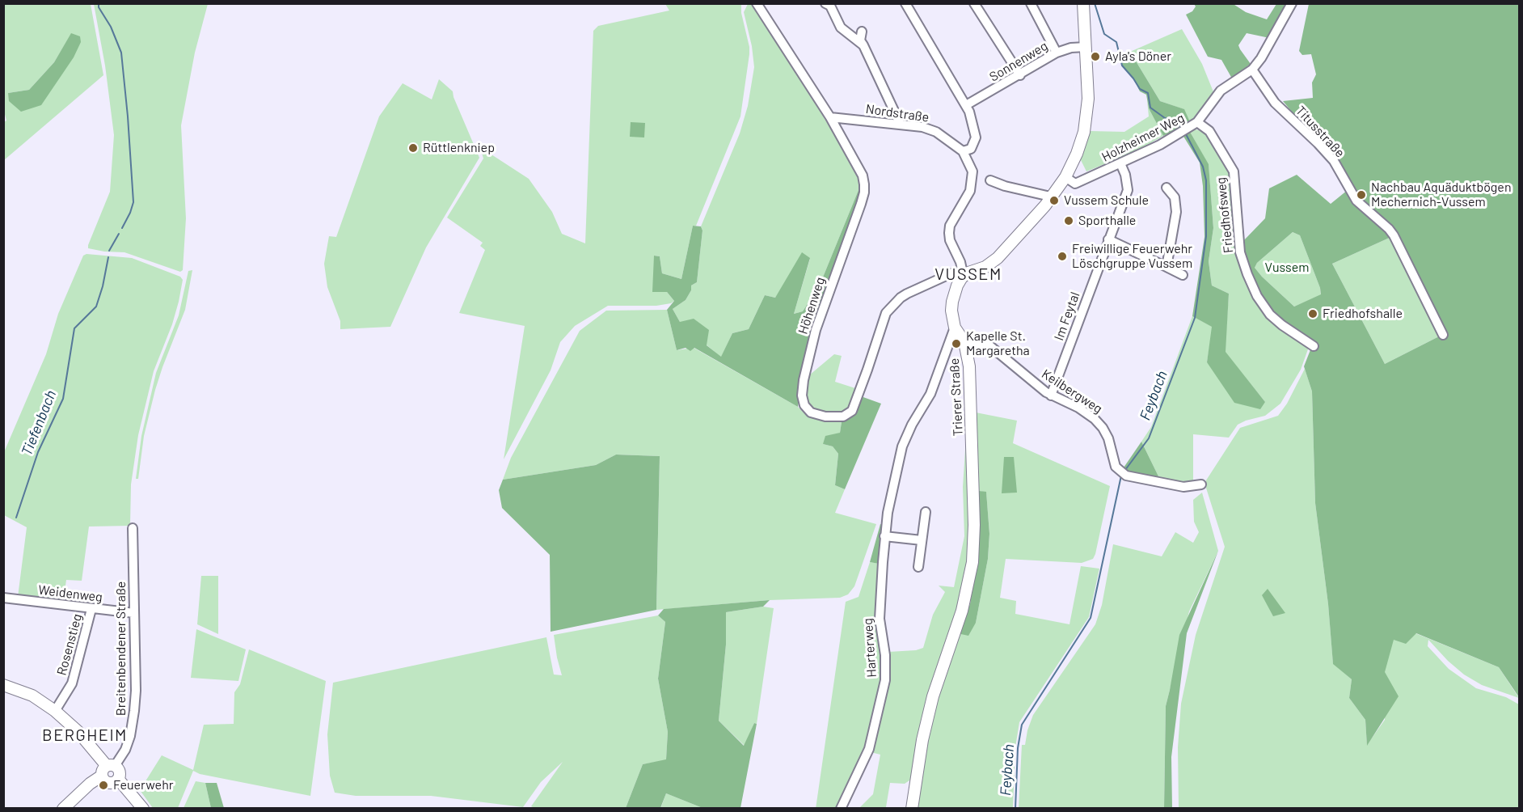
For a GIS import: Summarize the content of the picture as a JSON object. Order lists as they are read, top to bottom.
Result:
{
  "streets": {
    "main road": ["Trierer Straße"],
    "street": [
      "Sonnenweg",
      "Nordstraße",
      "Titusstraße",
      "Holzheimer Weg",
      "Friedhofsweg",
      "Höhenweg",
      "Im Feytal",
      "Keilbergweg",
      "Weidenweg",
      "Rosenstieg",
      "Harterweg",
      "Breitenbendener Straße"
    ]
  },
  "crossings": [
    ["Nordstraße", "Höhenweg"],
    ["Titusstraße", "Holzheimer Weg"],
    ["Holzheimer Weg", "Friedhofsweg"],
    ["Holzheimer Weg", "Im Feytal"],
    ["Höhenweg", "Trierer Straße"],
    ["Im Feytal", "Keilbergweg"],
    ["Keilbergweg", "Trierer Straße"],
    ["Trierer Straße", "Harterweg"],
    ["Weidenweg", "Rosenstieg"],
    ["Weidenweg", "Breitenbendener Straße"]
  ],
  "districts": ["VUSSEM", "BERGHEIM"],
  "water": ["Feybach", "Tiefenbach"],
  "parks": ["Vussem"],
  "places": [
    "Ayla's Döner",
    "Rüttlenkniep",
    "Nachbau Aquäduktbögen Mechernich-Vussem",
    "Vussem Schule",
    "Sporthalle",
    "Freiwillige Feuerwehr Löschgruppe Vussem",
    "Friedhofshalle",
    "Kapelle St. Margaretha",
    "Feuerwehr"
  ]
}
